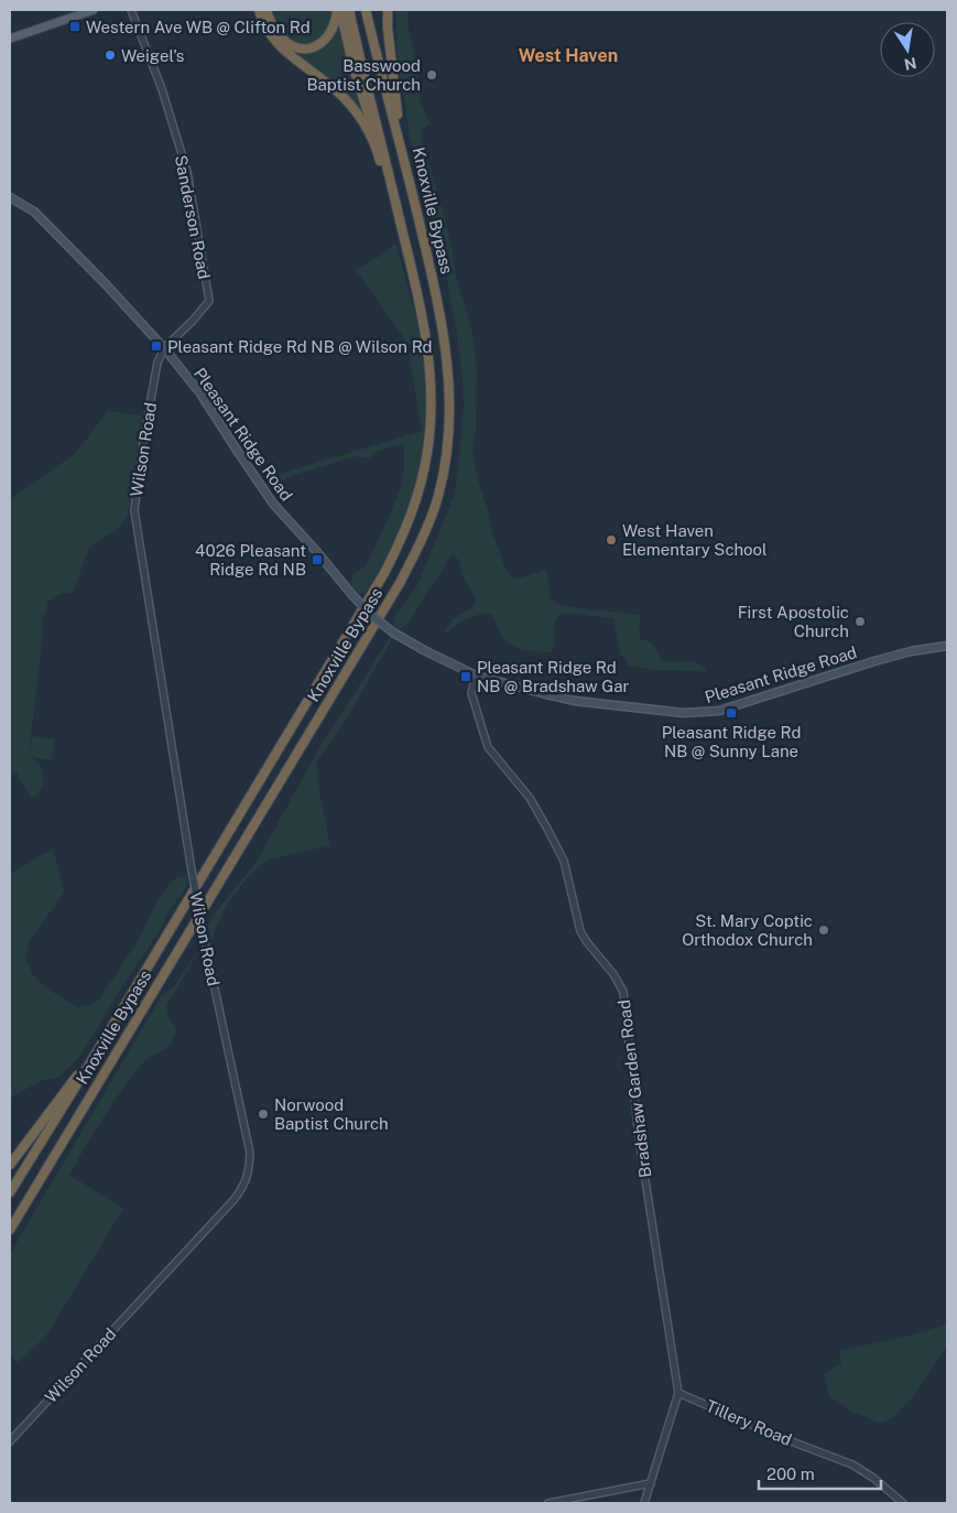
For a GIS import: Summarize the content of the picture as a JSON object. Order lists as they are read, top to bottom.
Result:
{
  "streets": {
    "highway": ["Knoxville Bypass"],
    "main road": ["Pleasant Ridge Road"],
    "street": [
      "Sanderson Road",
      "Wilson Road",
      "Bradshaw Garden Road",
      "Tillery Road"
    ]
  },
  "crossings": [
    ["Sanderson Road", "Pleasant Ridge Road"],
    ["Sanderson Road", "Wilson Road"],
    ["Pleasant Ridge Road", "Wilson Road"],
    ["Pleasant Ridge Road", "Bradshaw Garden Road"],
    ["Bradshaw Garden Road", "Tillery Road"]
  ],
  "districts": ["West Haven"],
  "places": {
    "transit": [
      "Western Ave WB @ Clifton Rd",
      "Pleasant Ridge Rd NB @ Wilson Rd",
      "4026 Pleasant Ridge Rd NB",
      "Pleasant Ridge Rd NB @ Bradshaw Gar",
      "Pleasant Ridge Rd NB @ Sunny Lane"
    ],
    "other": [
      "Weigel's",
      "Basswood Baptist Church",
      "West Haven Elementary School",
      "First Apostolic Church",
      "St. Mary Coptic Orthodox Church",
      "Norwood Baptist Church"
    ]
  },
  "scale_bar": "200 m",
  "north": "bottom"
}
